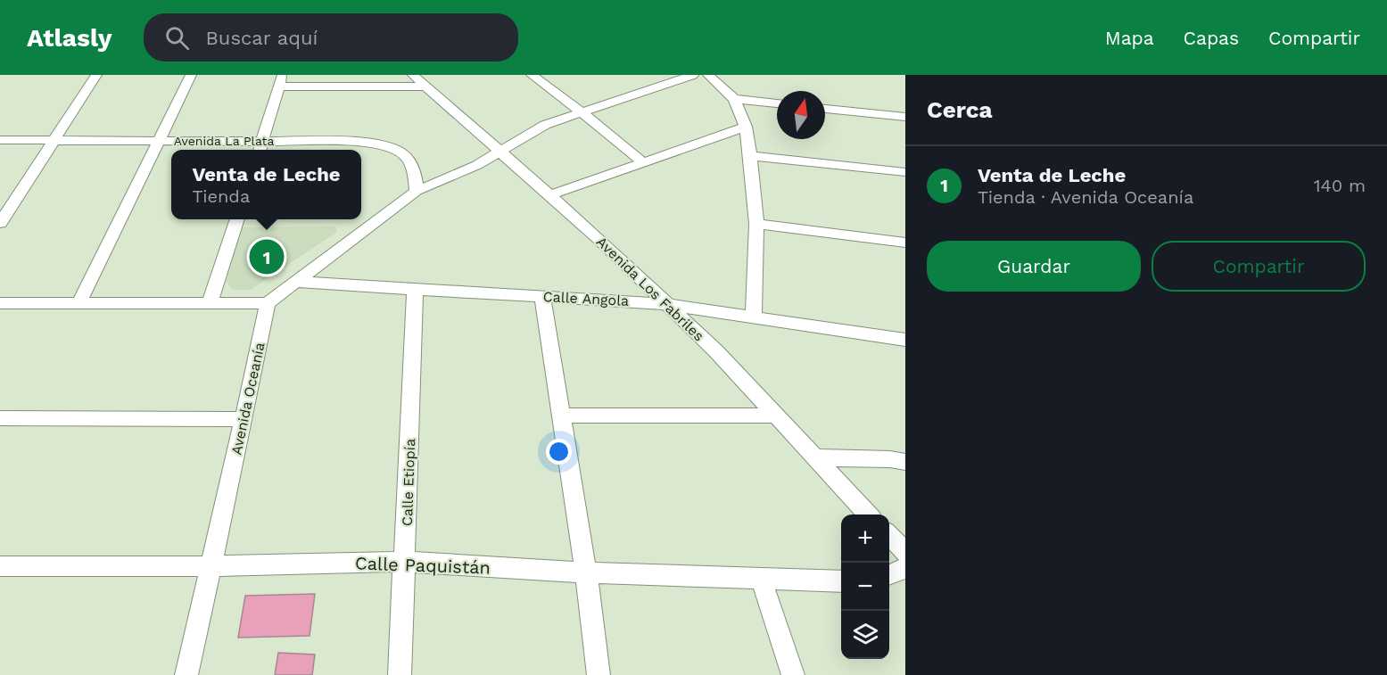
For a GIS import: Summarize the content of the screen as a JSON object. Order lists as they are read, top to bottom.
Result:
{
  "streets": {
    "street": [
      "Avenida La Plata",
      "Avenida Los Fabriles",
      "Calle Angola",
      "Avenida Oceanía",
      "Calle Etiopía",
      "Calle Paquistán"
    ]
  },
  "crossings": [
    ["Avenida Los Fabriles", "Calle Angola"],
    ["Calle Angola", "Calle Etiopía"],
    ["Avenida Oceanía", "Calle Paquistán"],
    ["Calle Etiopía", "Calle Paquistán"]
  ],
  "north": "top",
  "page": {
    "header": "Atlasly",
    "search": "Buscar aquí",
    "nav": ["Mapa", "Capas", "Compartir"],
    "heading": "Cerca",
    "list": [
      {
        "mark": "1",
        "name": "Venta de Leche",
        "note": "Tienda · Avenida Oceanía",
        "value": "140 m"
      }
    ],
    "popup": ["Venta de Leche", "Tienda"],
    "buttons": ["Guardar", "Compartir"],
    "pins": "1",
    "map_buttons": ["+", "−"]
  }
}
